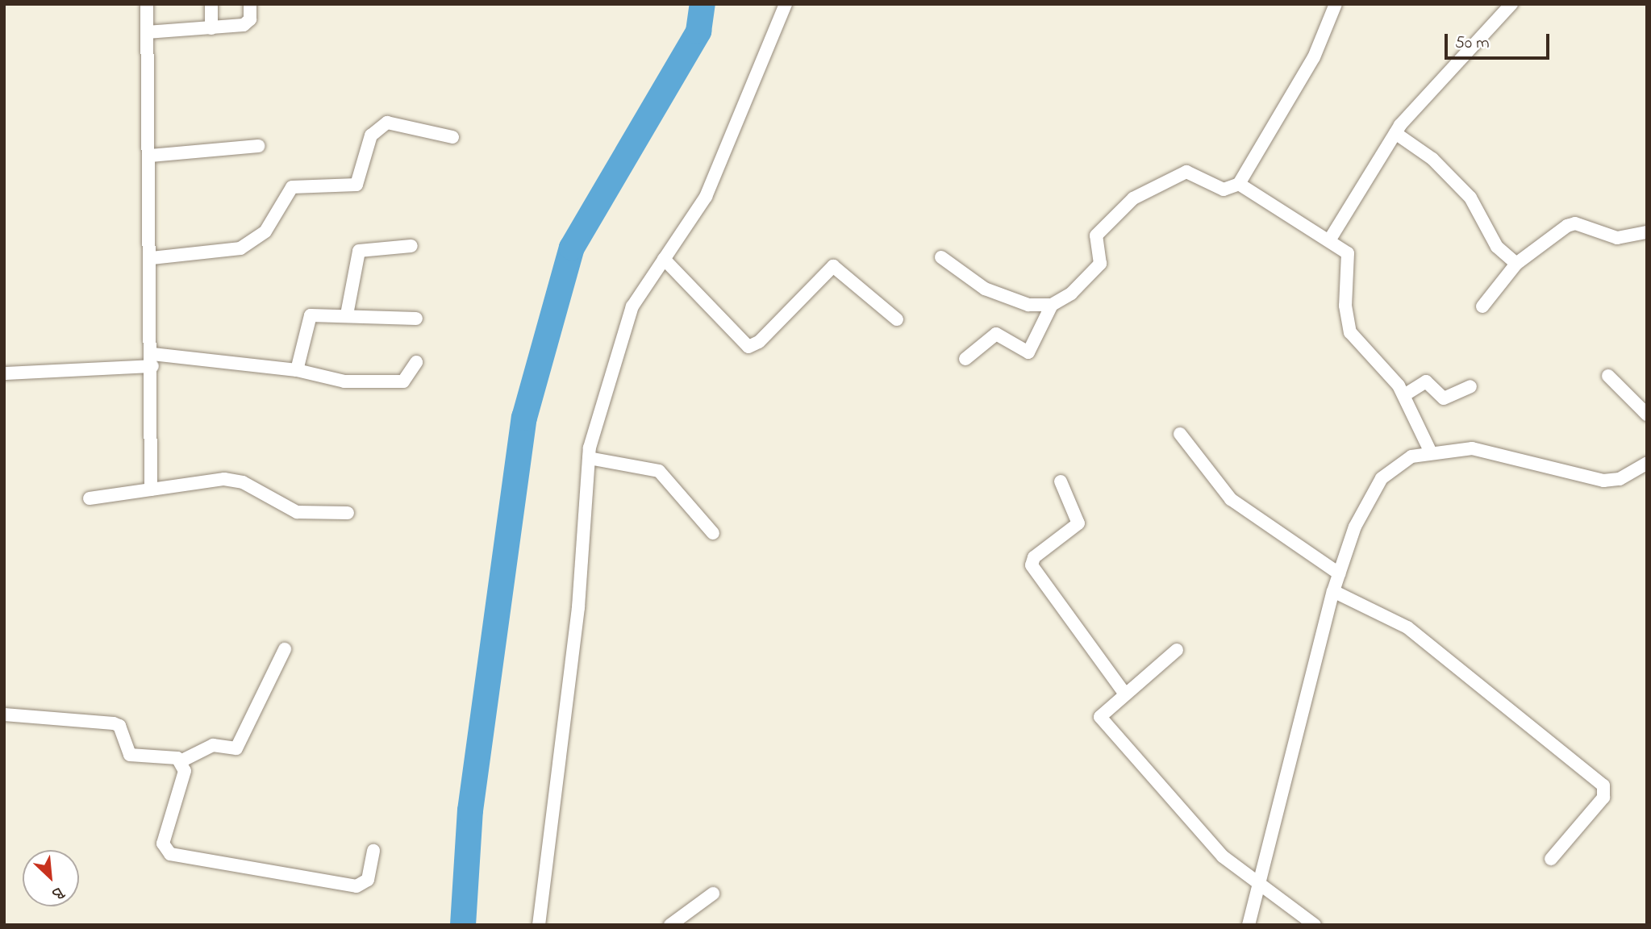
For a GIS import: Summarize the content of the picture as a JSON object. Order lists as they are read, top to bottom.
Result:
{
  "scale_bar": "50 m",
  "north": "bottom right"
}
